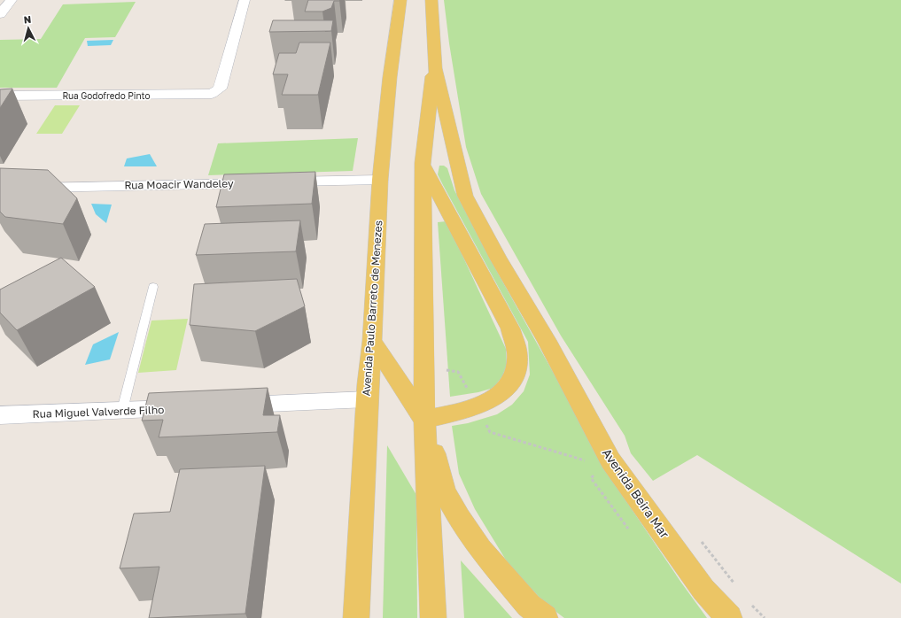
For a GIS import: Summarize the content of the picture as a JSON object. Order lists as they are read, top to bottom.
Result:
{
  "streets": {
    "main road": ["Avenida Paulo Barreto de Menezes", "Avenida Beira Mar"],
    "street": ["Rua Godofredo Pinto", "Rua Moacir Wandeley", "Rua Miguel Valverde Filho"]
  },
  "crossings": [
    ["Rua Moacir Wandeley", "Avenida Paulo Barreto de Menezes"]
  ],
  "north": "top"
}
